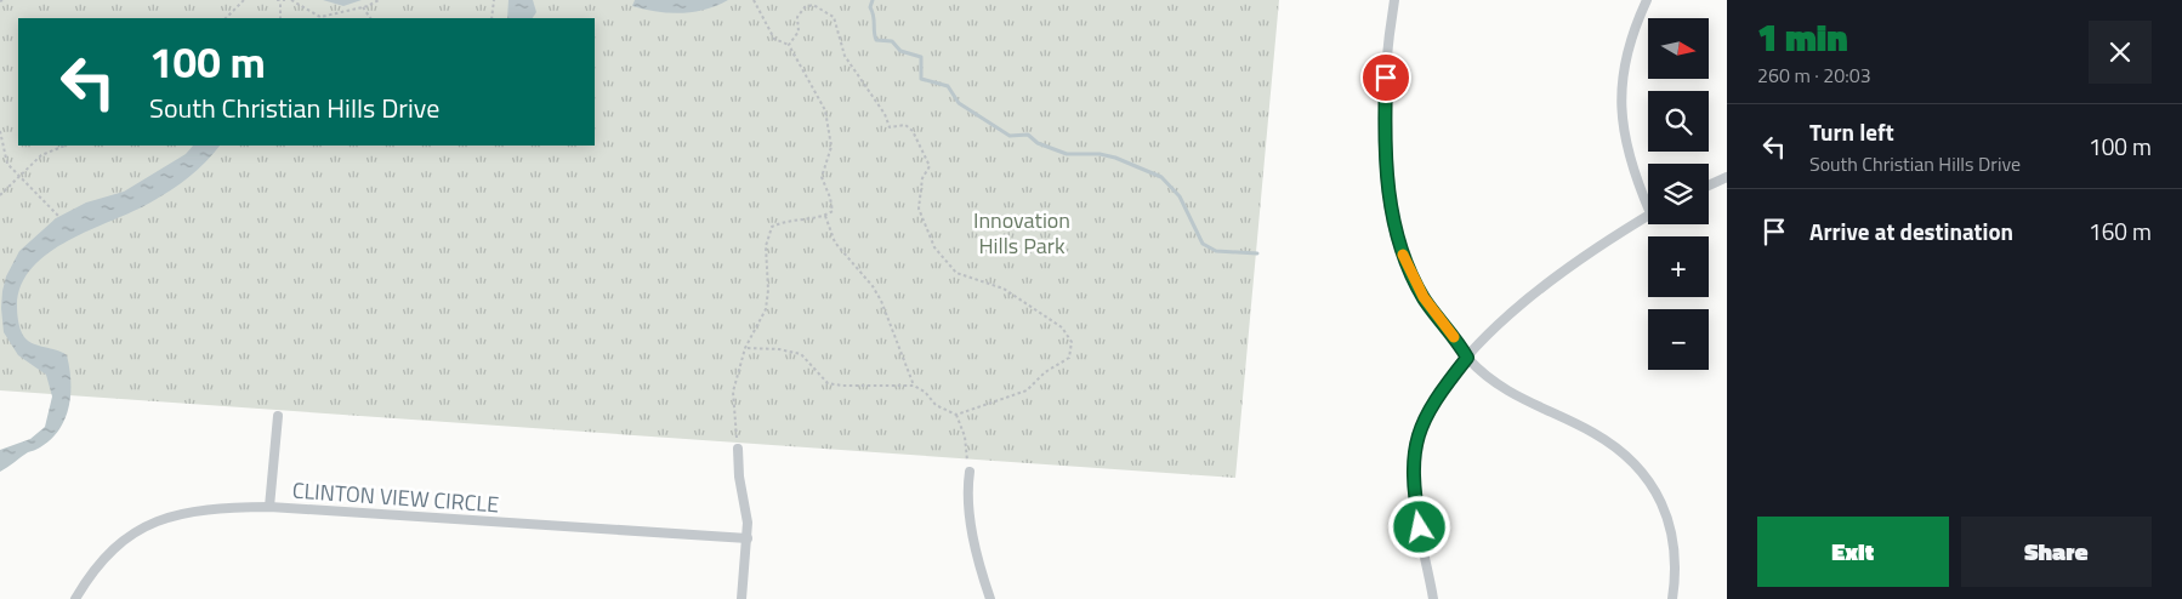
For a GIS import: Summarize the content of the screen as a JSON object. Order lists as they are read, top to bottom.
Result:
{
  "streets": {
    "street": ["CLINTON VIEW CIRCLE"]
  },
  "parks": ["Innovation Hills Park"],
  "north": "right",
  "page": {
    "heading": ["1 min", "260 m · 20:03"],
    "map_buttons": ["+", "−"],
    "turn": ["100 m", "South Christian Hills Drive"],
    "list": [
      {
        "name": "Turn left",
        "note": "South Christian Hills Drive",
        "value": "100 m"
      },
      {
        "name": "Arrive at destination",
        "value": "160 m"
      }
    ],
    "buttons": ["Exit", "Share"]
  }
}
